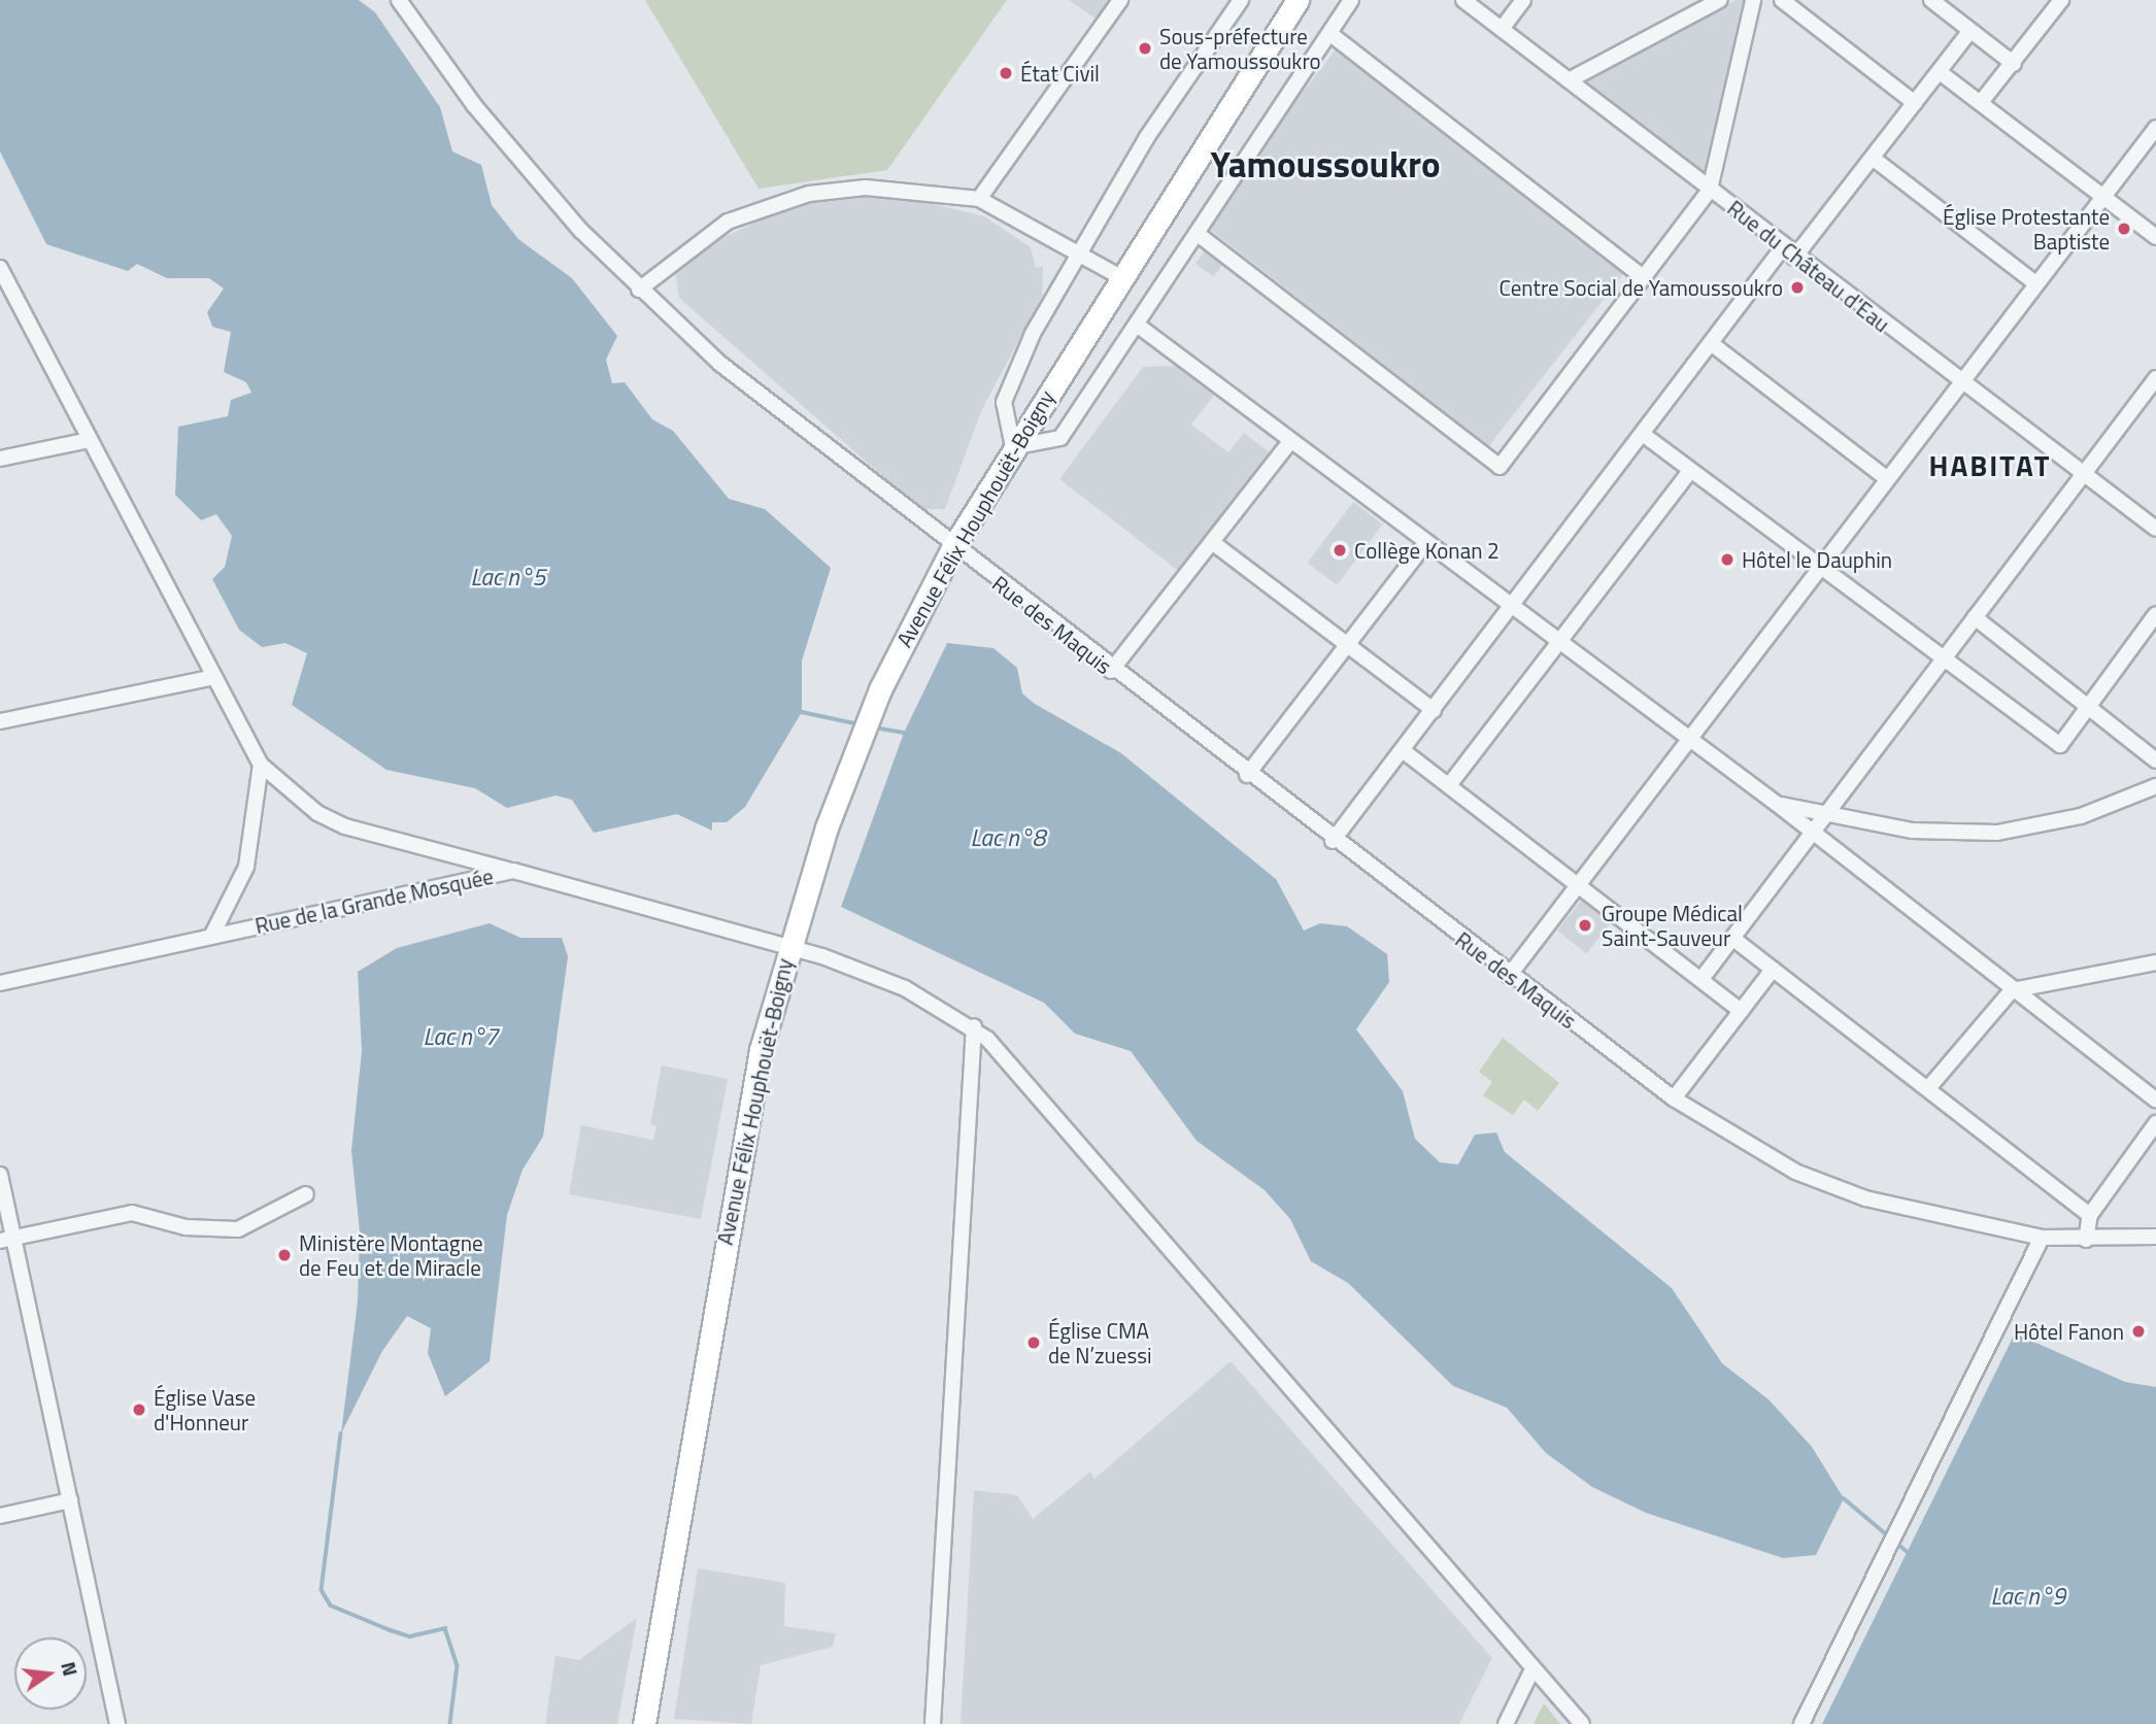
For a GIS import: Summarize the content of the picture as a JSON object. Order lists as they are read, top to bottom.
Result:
{
  "streets": {
    "highway": ["Avenue Félix Houphouët-Boigny"],
    "street": ["Rue du Château d'Eau", "Rue des Maquis", "Rue de la Grande Mosquée"]
  },
  "crossings": [
    ["Avenue Félix Houphouët-Boigny", "Rue des Maquis"],
    ["Avenue Félix Houphouët-Boigny", "Rue de la Grande Mosquée"]
  ],
  "districts": ["Yamoussoukro", "HABITAT"],
  "water": [
    "Lac n°5",
    "Lac n°8",
    "Lac n°7",
    "Lac n°9"
  ],
  "places": [
    "Sous-préfecture de Yamoussoukro",
    "État Civil",
    "Église Protestante Baptiste",
    "Centre Social de Yamoussoukro",
    "Collège Konan 2",
    "Hôtel le Dauphin",
    "Groupe Médical Saint-Sauveur",
    "Ministère Montagne de Feu et de Miracle",
    "Hôtel Fanon",
    "Église CMA de N’zuessi",
    "Église Vase d'Honneur"
  ],
  "north": "right"
}
